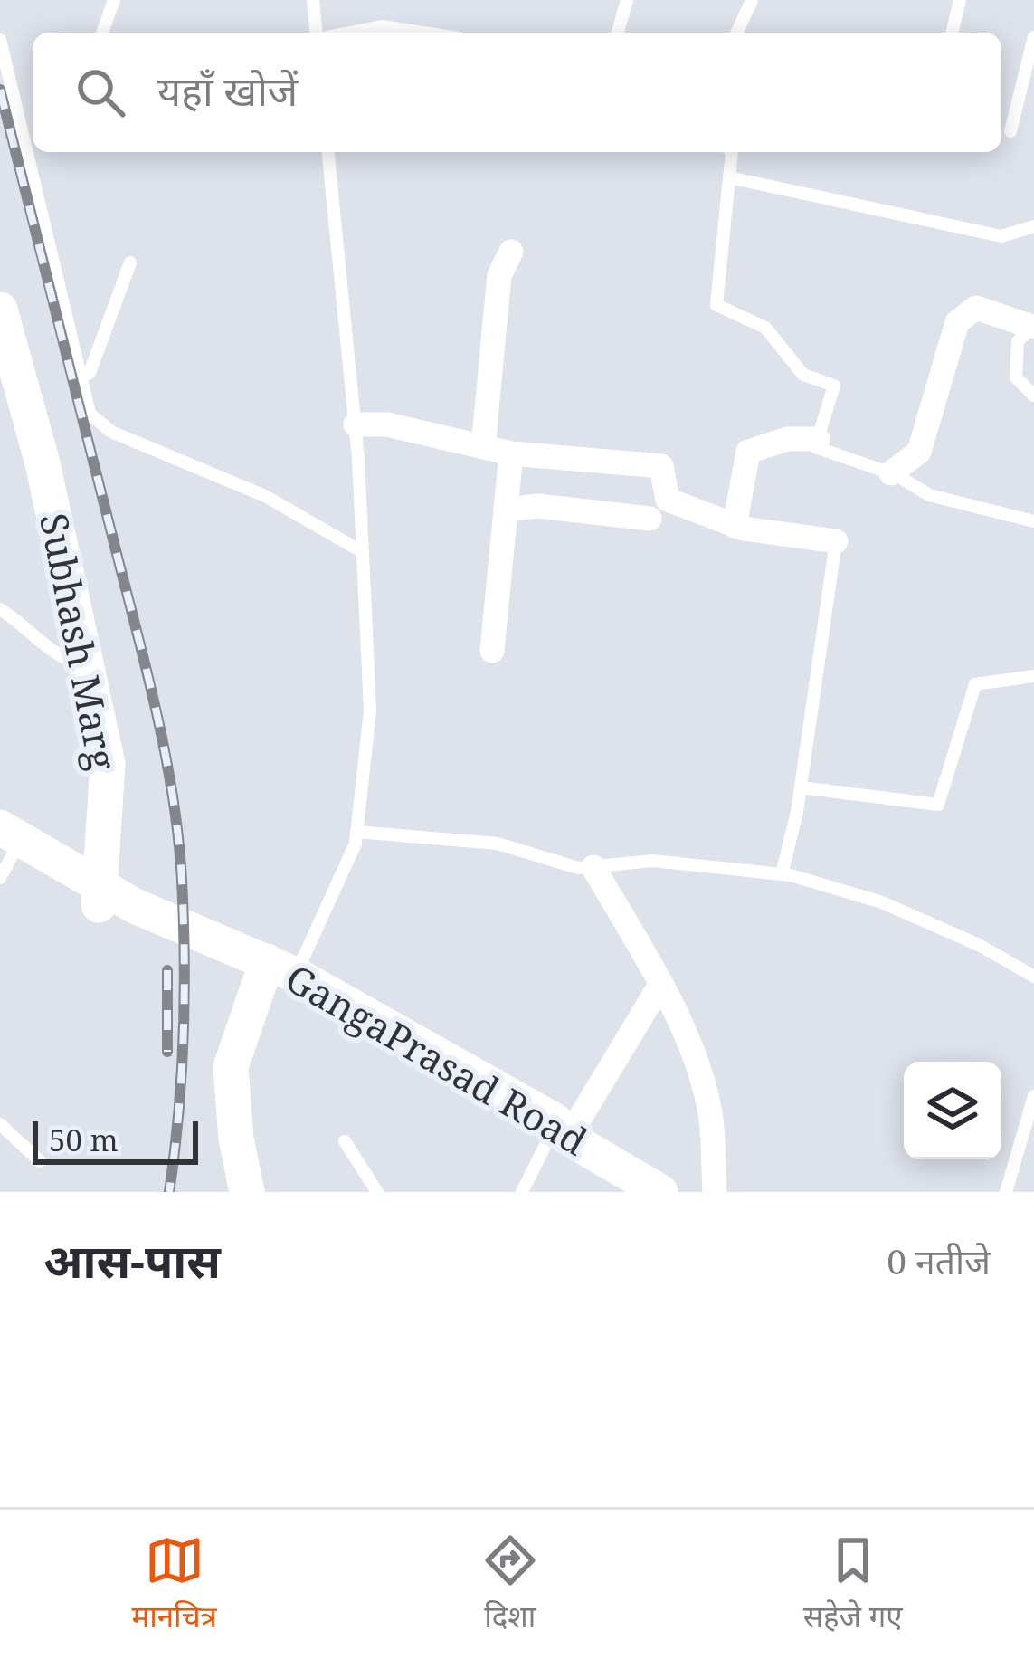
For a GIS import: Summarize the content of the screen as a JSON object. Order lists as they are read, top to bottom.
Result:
{
  "streets": {
    "main road": ["Subhash Marg", "GangaPrasad Road"]
  },
  "scale_bar": "50 m",
  "page": {
    "search": "यहाँ खोजें",
    "scale": "50 m",
    "heading": ["आस-पास", "0 नतीजे"],
    "nav": ["मानचित्र", "दिशा", "सहेजे गए"]
  }
}
